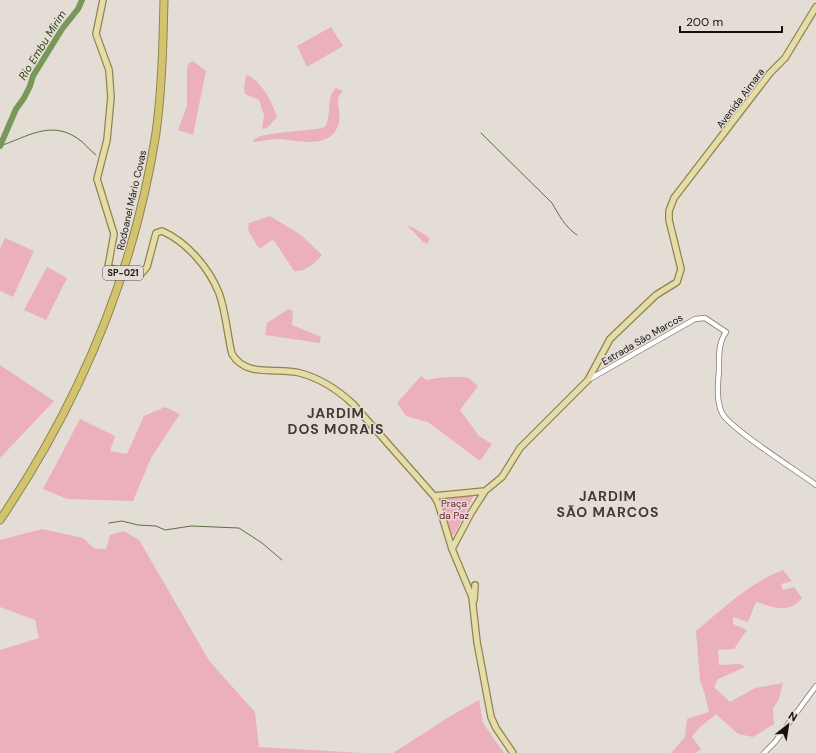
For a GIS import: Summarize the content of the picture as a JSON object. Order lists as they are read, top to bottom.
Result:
{
  "streets": {
    "highway": ["Rodoanel Mário Covas", "SP-021"],
    "main road": ["Avenida Aimara"],
    "street": ["Estrada São Marcos"]
  },
  "crossings": [
    ["Avenida Aimara", "Estrada São Marcos"]
  ],
  "districts": ["JARDIM DOS MORAIS", "JARDIM SÃO MARCOS"],
  "water": ["Rio Embu Mirim"],
  "parks": ["Praça da Paz"],
  "scale_bar": "200 m",
  "north": "top right"
}
